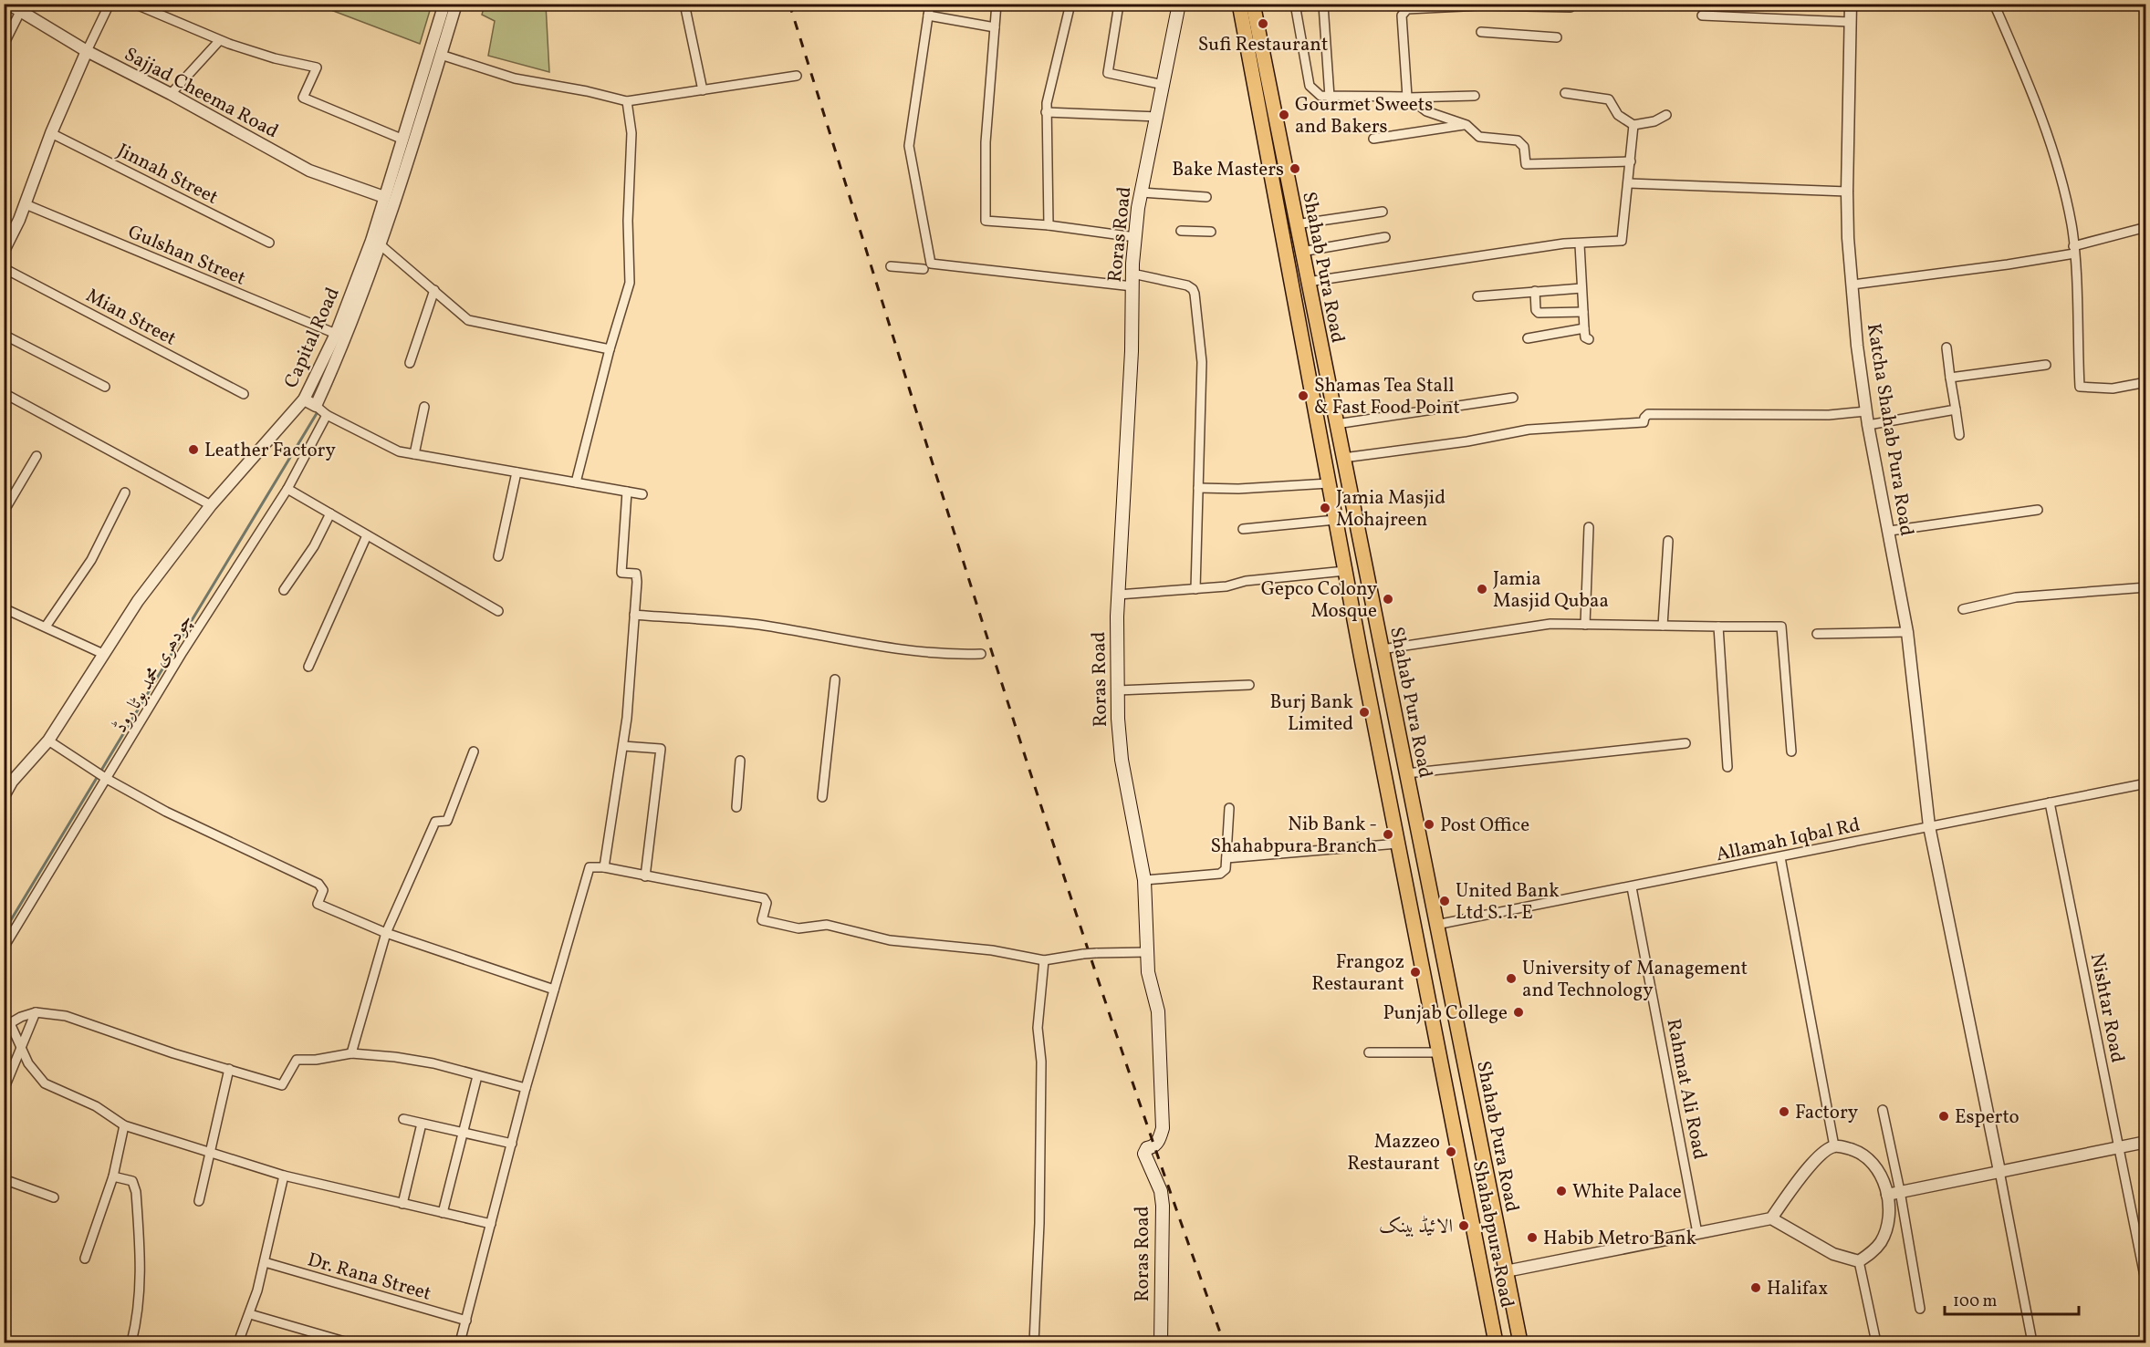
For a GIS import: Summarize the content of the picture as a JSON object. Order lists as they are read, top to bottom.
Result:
{
  "streets": {
    "main road": ["Roras Road", "Shahab Pura Road", "Shahabpura Road"],
    "street": [
      "Sajjad Cheema Road",
      "Jinnah Street",
      "Gulshan Street",
      "Mian Street",
      "Capital Road",
      "Katcha Shahab Pura Road",
      "چودھری محمد بوٹا روڈ",
      "Allamah Iqbal Rd",
      "Nishtar Road",
      "Rahmat Ali Road",
      "Dr. Rana Street"
    ]
  },
  "crossings": [
    ["Sajjad Cheema Road", "Capital Road"],
    ["Gulshan Street", "Capital Road"],
    ["Shahab Pura Road", "Allamah Iqbal Rd"],
    ["Katcha Shahab Pura Road", "Allamah Iqbal Rd"],
    ["Allamah Iqbal Rd", "Nishtar Road"],
    ["Allamah Iqbal Rd", "Rahmat Ali Road"]
  ],
  "places": [
    "Sufi Restaurant",
    "Gourmet Sweets and Bakers",
    "Bake Masters",
    "Shamas Tea Stall & Fast Food Point",
    "Leather Factory",
    "Jamia Masjid Mohajreen",
    "Jamia Masjid Qubaa",
    "Gepco Colony Mosque",
    "Burj Bank Limited",
    "Post Office",
    "Nib Bank - Shahabpura Branch",
    "United Bank Ltd S. I. E",
    "Frangoz Restaurant",
    "University of Management and Technology",
    "Punjab College",
    "Factory",
    "Esperto",
    "Mazzeo Restaurant",
    "White Palace",
    "الائیڈ بینک",
    "Habib Metro Bank",
    "Halifax"
  ],
  "scale_bar": "100 m"
}
